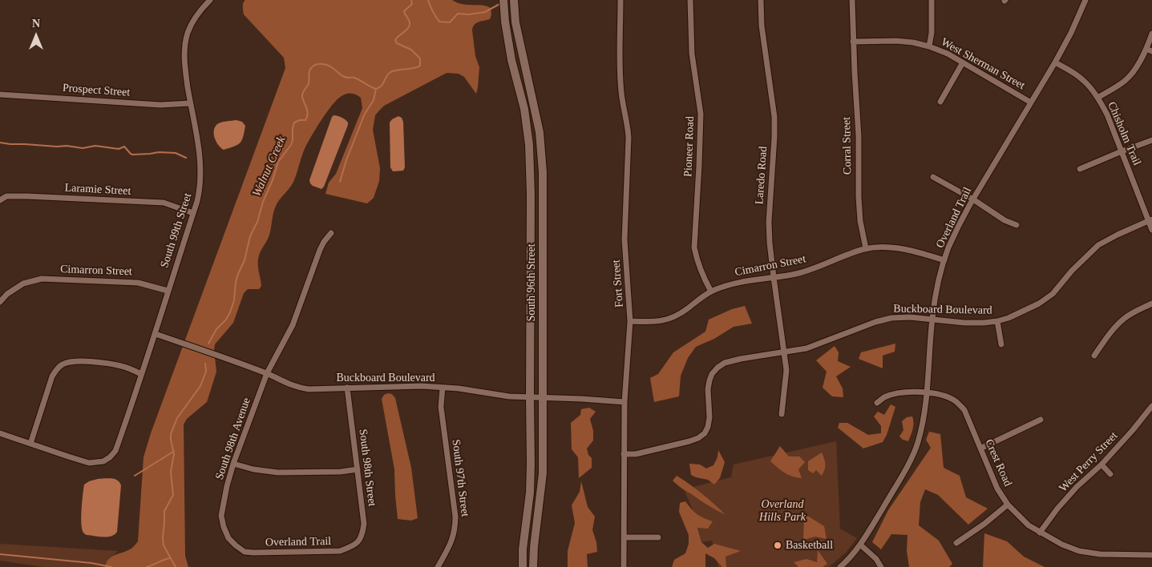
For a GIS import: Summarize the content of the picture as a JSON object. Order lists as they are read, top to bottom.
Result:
{
  "streets": {
    "main road": ["South 96th Street"],
    "street": [
      "West Sherman Street",
      "Prospect Street",
      "Chisholm Trail",
      "Corral Street",
      "Pioneer Road",
      "Laredo Road",
      "Laramie Street",
      "Overland Trail",
      "South 99th Street",
      "Cimarron Street",
      "Fort Street",
      "Buckboard Boulevard",
      "South 98th Avenue",
      "West Perry Street",
      "Crest Road",
      "South 98th Street",
      "South 97th Street"
    ]
  },
  "crossings": [
    ["West Sherman Street", "Corral Street"],
    ["West Sherman Street", "Overland Trail"],
    ["Prospect Street", "South 99th Street"],
    ["Chisholm Trail", "Overland Trail"],
    ["Chisholm Trail", "Buckboard Boulevard"],
    ["Corral Street", "Cimarron Street"],
    ["Pioneer Road", "Cimarron Street"],
    ["Laredo Road", "Cimarron Street"],
    ["Laredo Road", "Buckboard Boulevard"],
    ["Laramie Street", "South 99th Street"],
    ["Overland Trail", "Cimarron Street"],
    ["Overland Trail", "Buckboard Boulevard"],
    ["Overland Trail", "South 98th Avenue"],
    ["Overland Trail", "Crest Road"],
    ["Overland Trail", "South 98th Street"],
    ["South 99th Street", "Cimarron Street"],
    ["South 99th Street", "Buckboard Boulevard"],
    ["Cimarron Street", "Fort Street"],
    ["South 96th Street", "Buckboard Boulevard"],
    ["Fort Street", "Buckboard Boulevard"],
    ["Buckboard Boulevard", "South 98th Avenue"],
    ["Buckboard Boulevard", "South 98th Street"],
    ["Buckboard Boulevard", "South 97th Street"],
    ["West Perry Street", "Crest Road"]
  ],
  "water": ["Walnut Creek"],
  "parks": ["Overland Hills Park"],
  "places": ["Basketball"],
  "north": "top"
}
